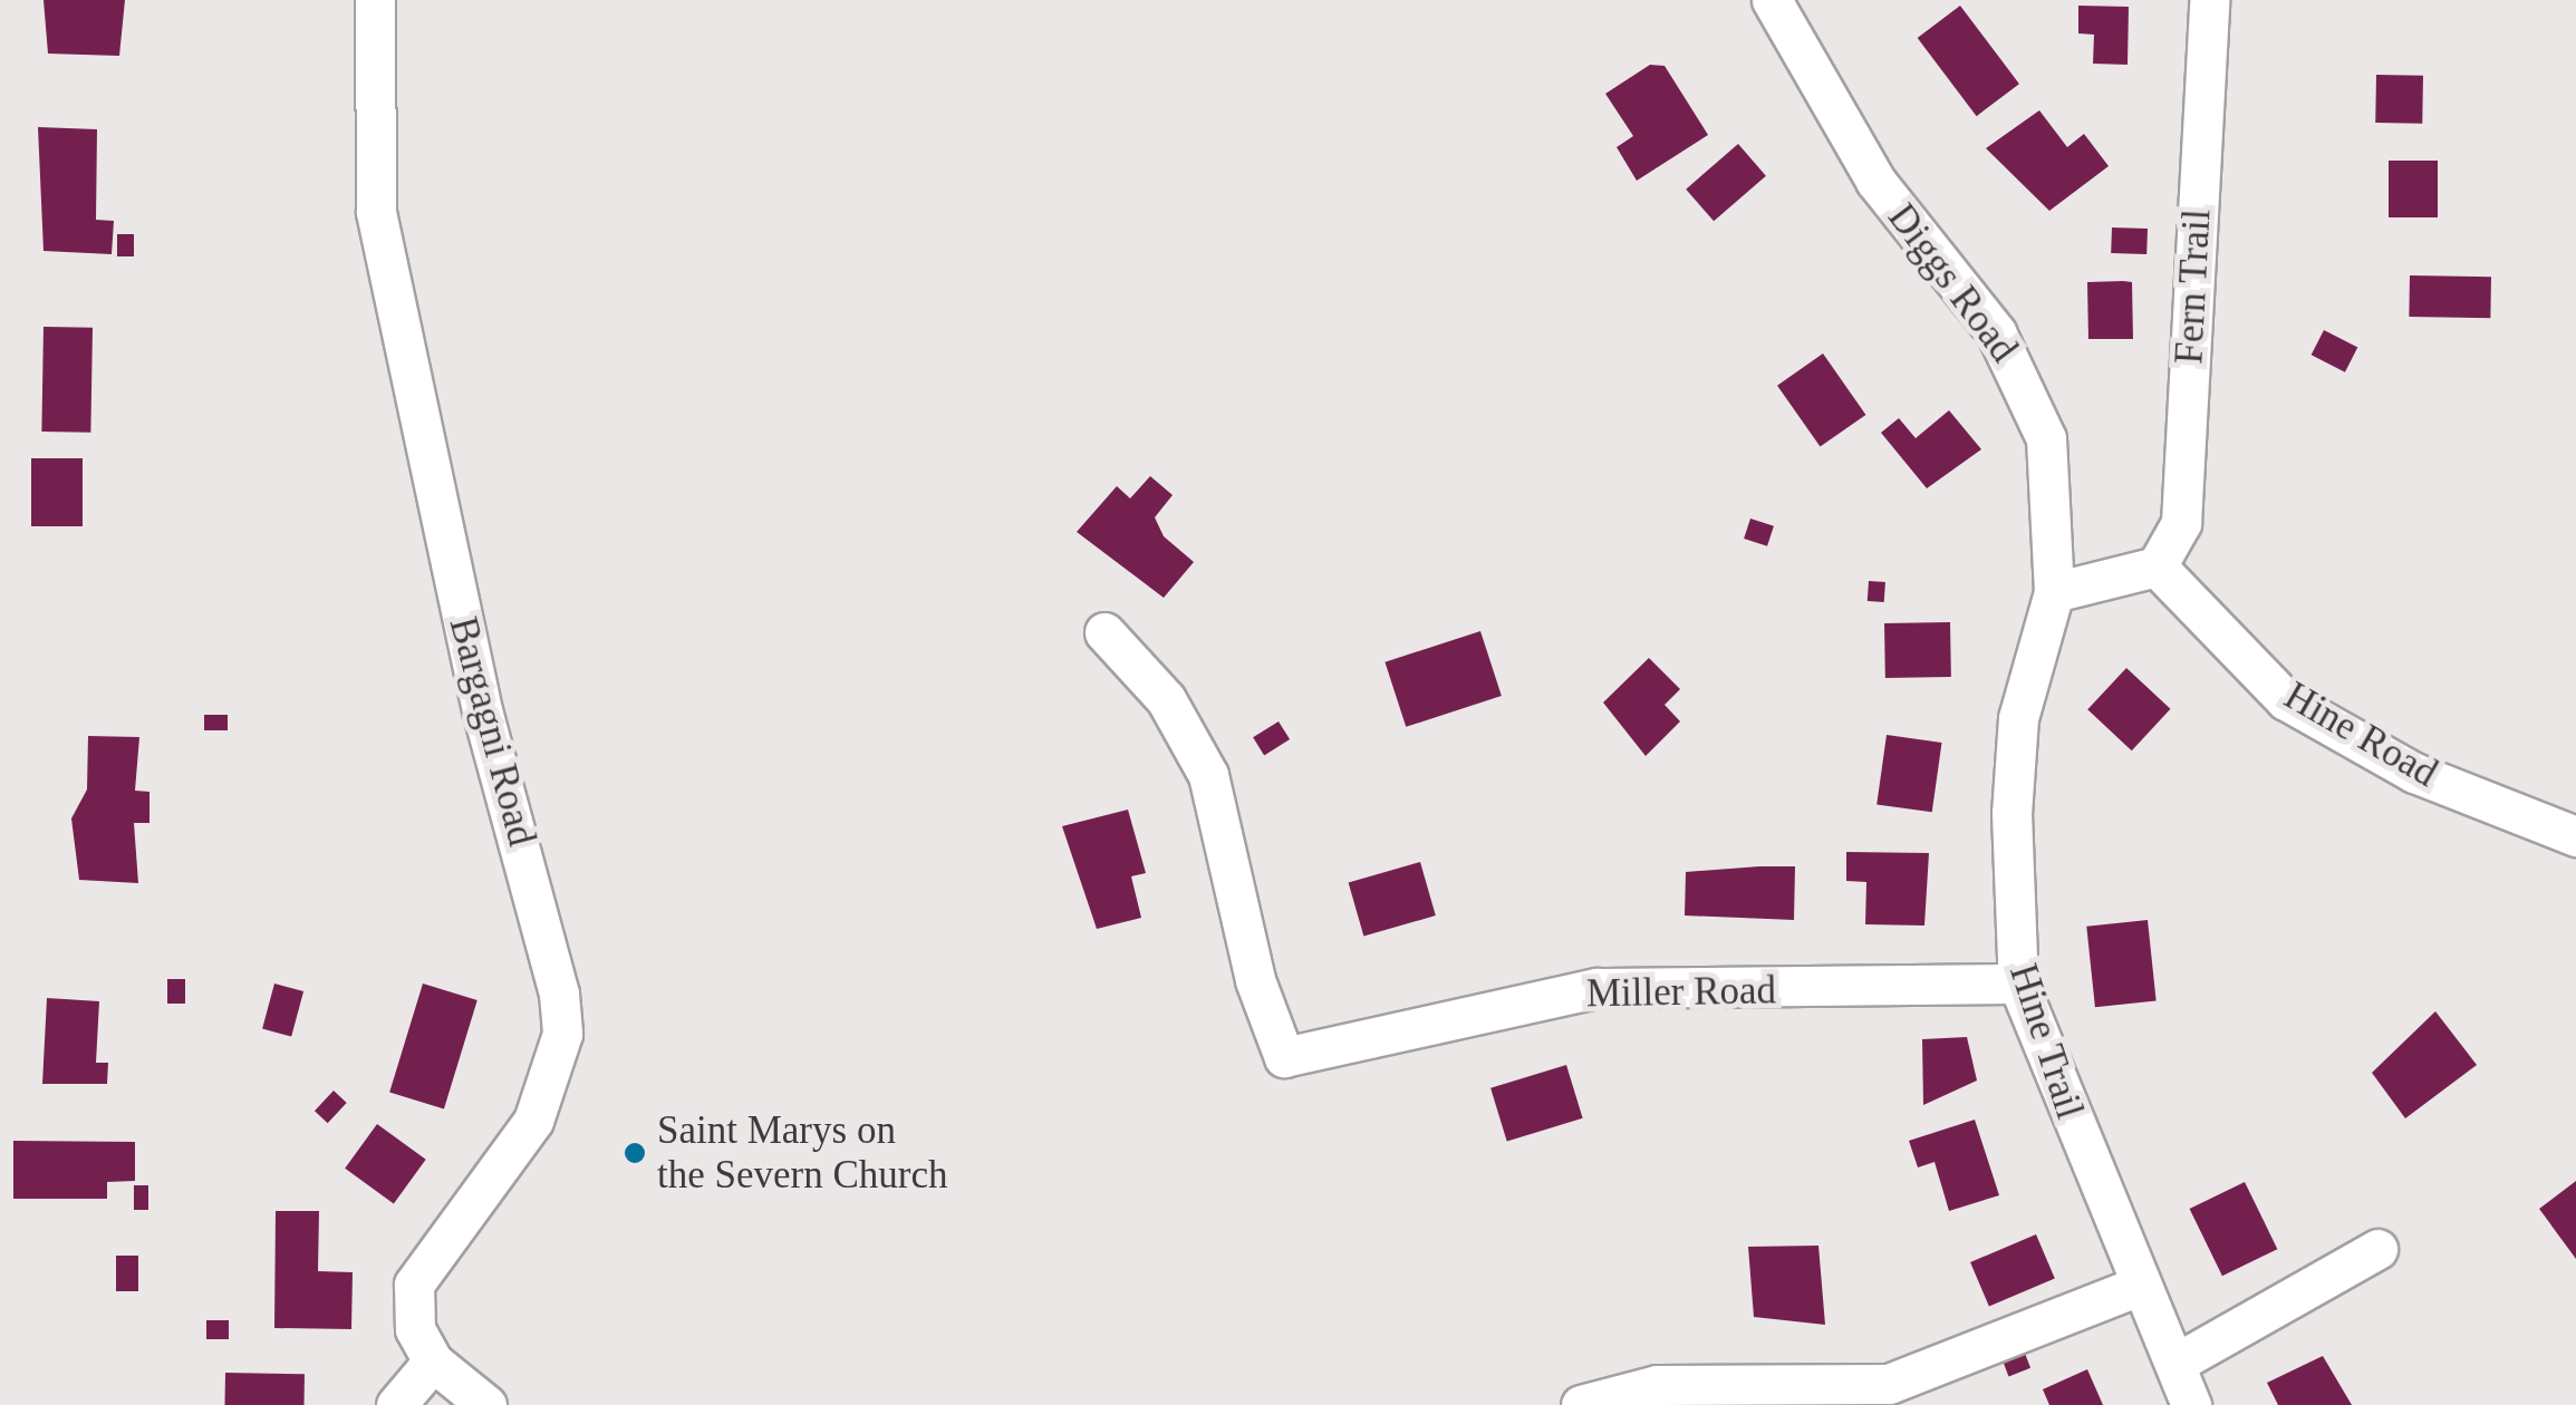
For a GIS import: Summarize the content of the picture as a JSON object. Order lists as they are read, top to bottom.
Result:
{
  "streets": {
    "street": [
      "Diggs Road",
      "Fern Trail",
      "Bargagni Road",
      "Hine Road",
      "Miller Road",
      "Hine Trail"
    ]
  },
  "crossings": [
    ["Diggs Road", "Hine Trail"],
    ["Fern Trail", "Hine Road"],
    ["Miller Road", "Hine Trail"]
  ],
  "places": ["Saint Marys on the Severn Church"]
}
